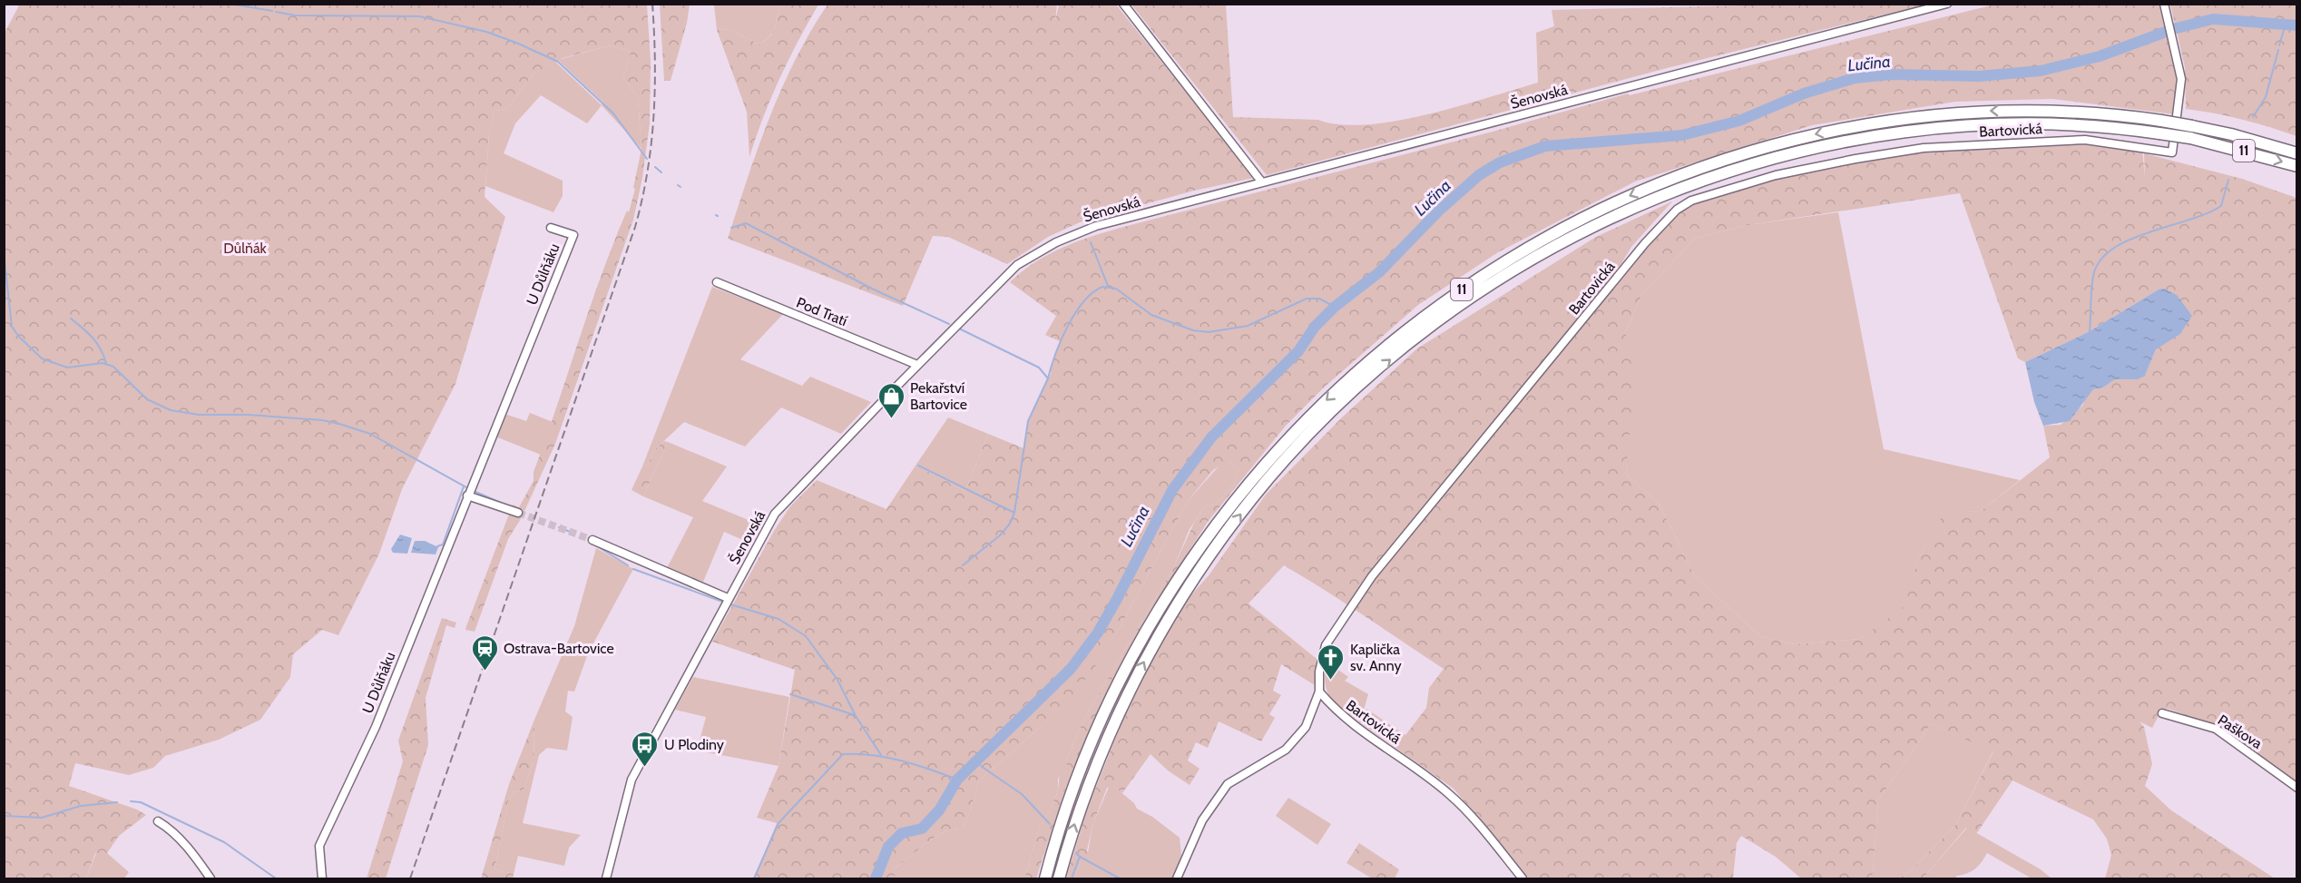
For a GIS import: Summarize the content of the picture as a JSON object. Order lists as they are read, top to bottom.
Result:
{
  "streets": {
    "highway": ["11"],
    "street": [
      "Šenovská",
      "Bartovická",
      "U Důlňáku",
      "Pod Tratí",
      "Paškova"
    ]
  },
  "crossings": [
    ["Šenovská", "Pod Tratí"]
  ],
  "water": ["Lučina"],
  "parks": ["Důlňák"],
  "places": {
    "shop": ["Pekařství Bartovice"],
    "station": ["Ostrava-Bartovice"],
    "church": ["Kaplička sv. Anny"],
    "bus stop": ["U Plodiny"]
  }
}
